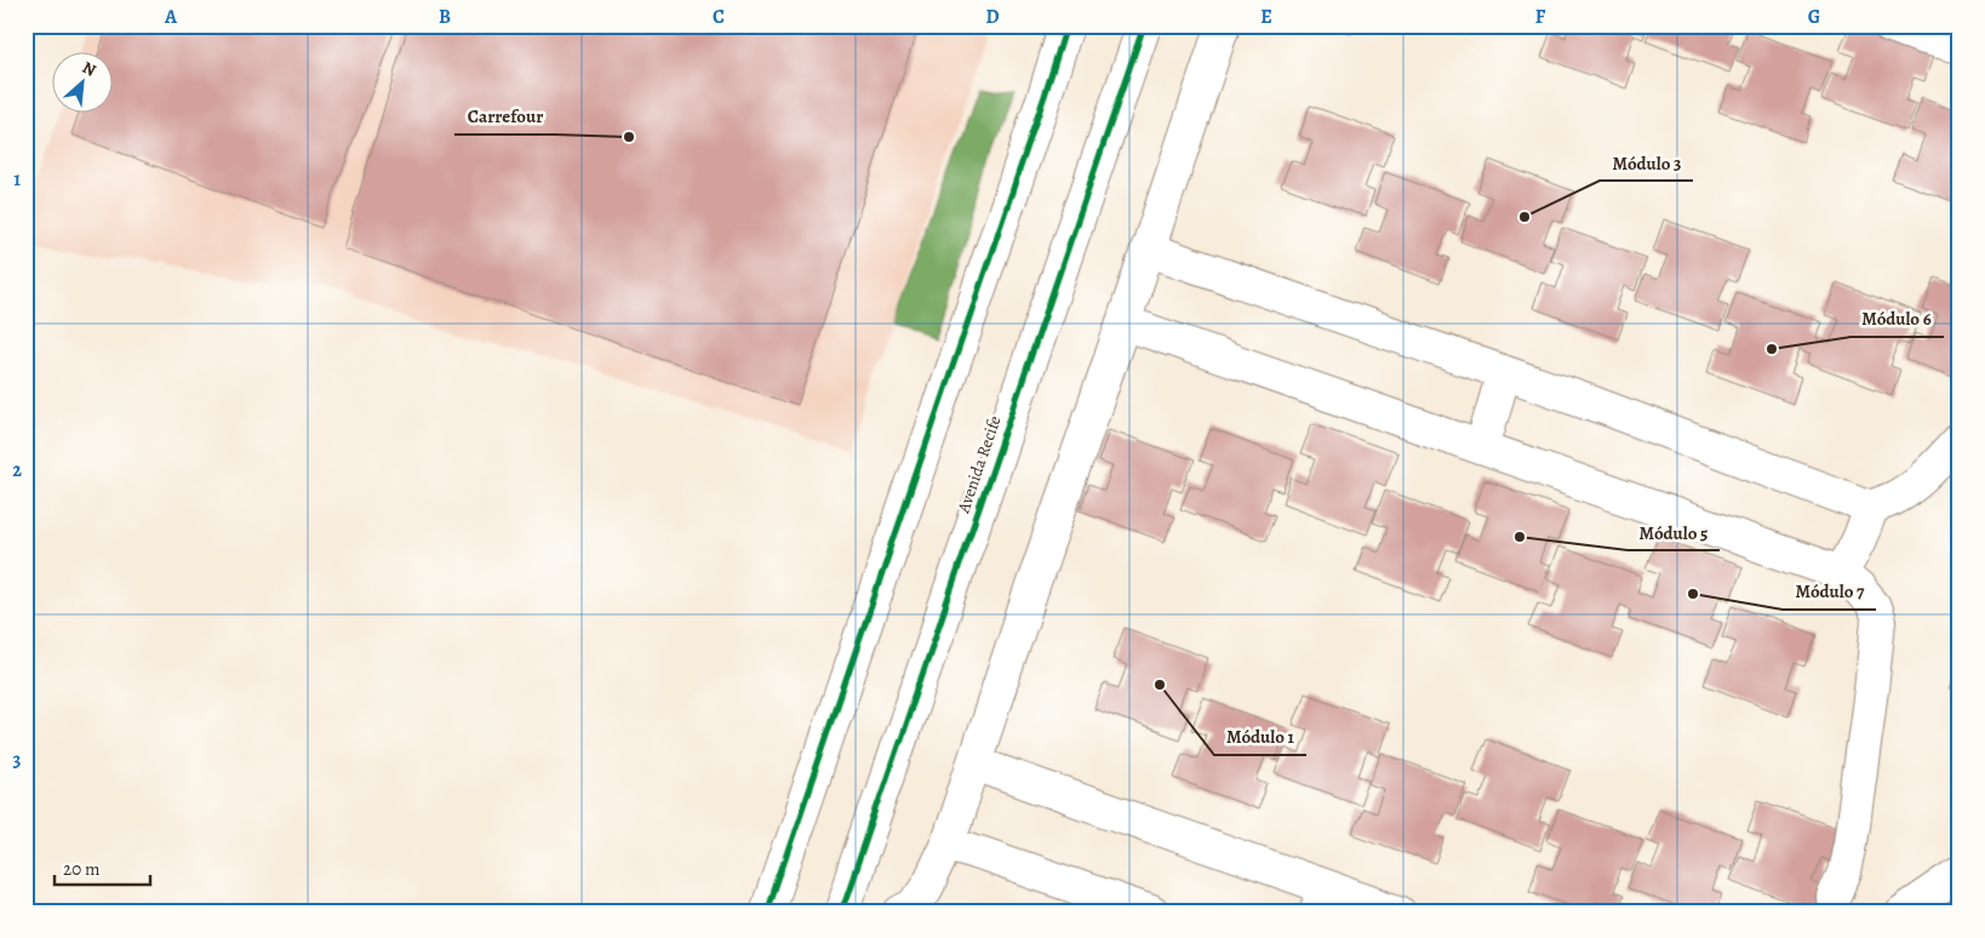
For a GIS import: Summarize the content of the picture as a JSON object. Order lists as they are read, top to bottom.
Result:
{
  "streets": {
    "main road": ["Avenida Recife"]
  },
  "places": [
    "Carrefour",
    "Módulo 3",
    "Módulo 6",
    "Módulo 5",
    "Módulo 7",
    "Módulo 1"
  ],
  "scale_bar": "20 m",
  "north": "top right",
  "grid": {
    "columns": [
      "A",
      "B",
      "C",
      "D",
      "E",
      "F",
      "G"
    ],
    "rows": ["1", "2", "3"]
  }
}
